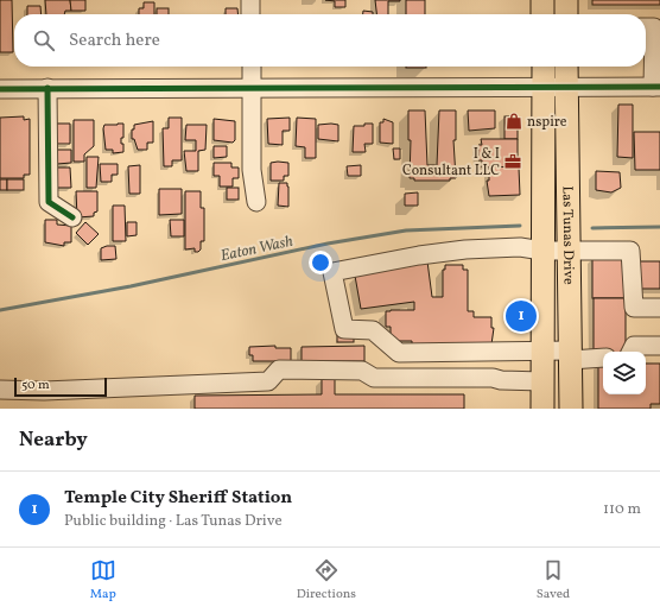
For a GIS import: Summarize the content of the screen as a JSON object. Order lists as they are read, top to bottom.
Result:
{
  "streets": {
    "main road": ["Las Tunas Drive"]
  },
  "water": ["Eaton Wash"],
  "places": {
    "shop": ["nspire"],
    "office": ["I & I Consultant LLC"]
  },
  "scale_bar": "50 m",
  "page": {
    "search": "Search here",
    "pins": "1",
    "scale": "50 m",
    "heading": "Nearby",
    "list": [
      {
        "mark": "1",
        "name": "Temple City Sheriff Station",
        "note": "Public building · Las Tunas Drive",
        "value": "110 m"
      }
    ],
    "nav": ["Map", "Directions", "Saved"]
  }
}
